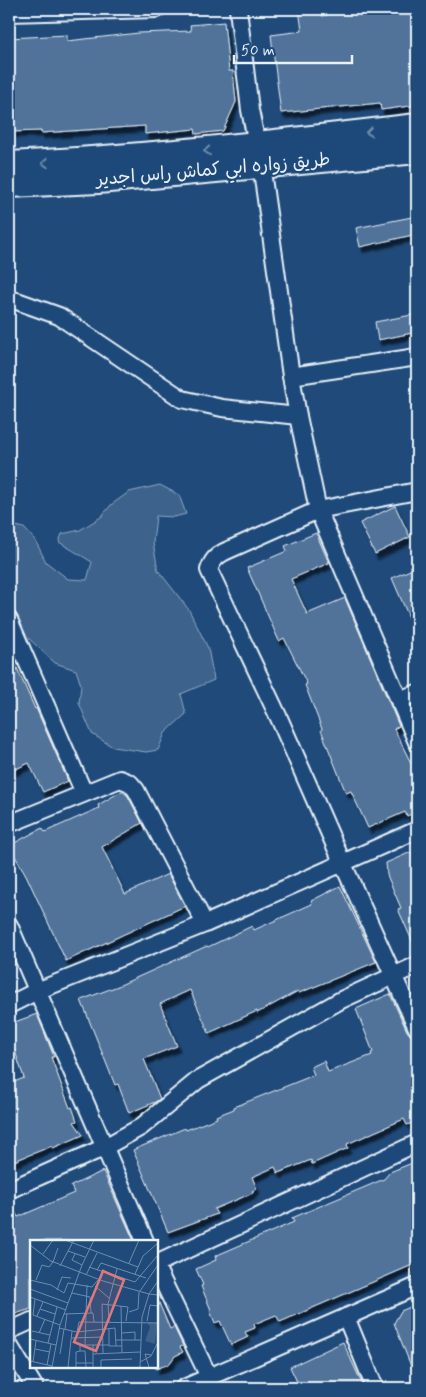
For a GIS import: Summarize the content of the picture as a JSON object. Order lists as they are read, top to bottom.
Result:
{
  "streets": {
    "main road": ["طريق زواره ابي كماش راس اجدير"]
  },
  "scale_bar": "50 m"
}
